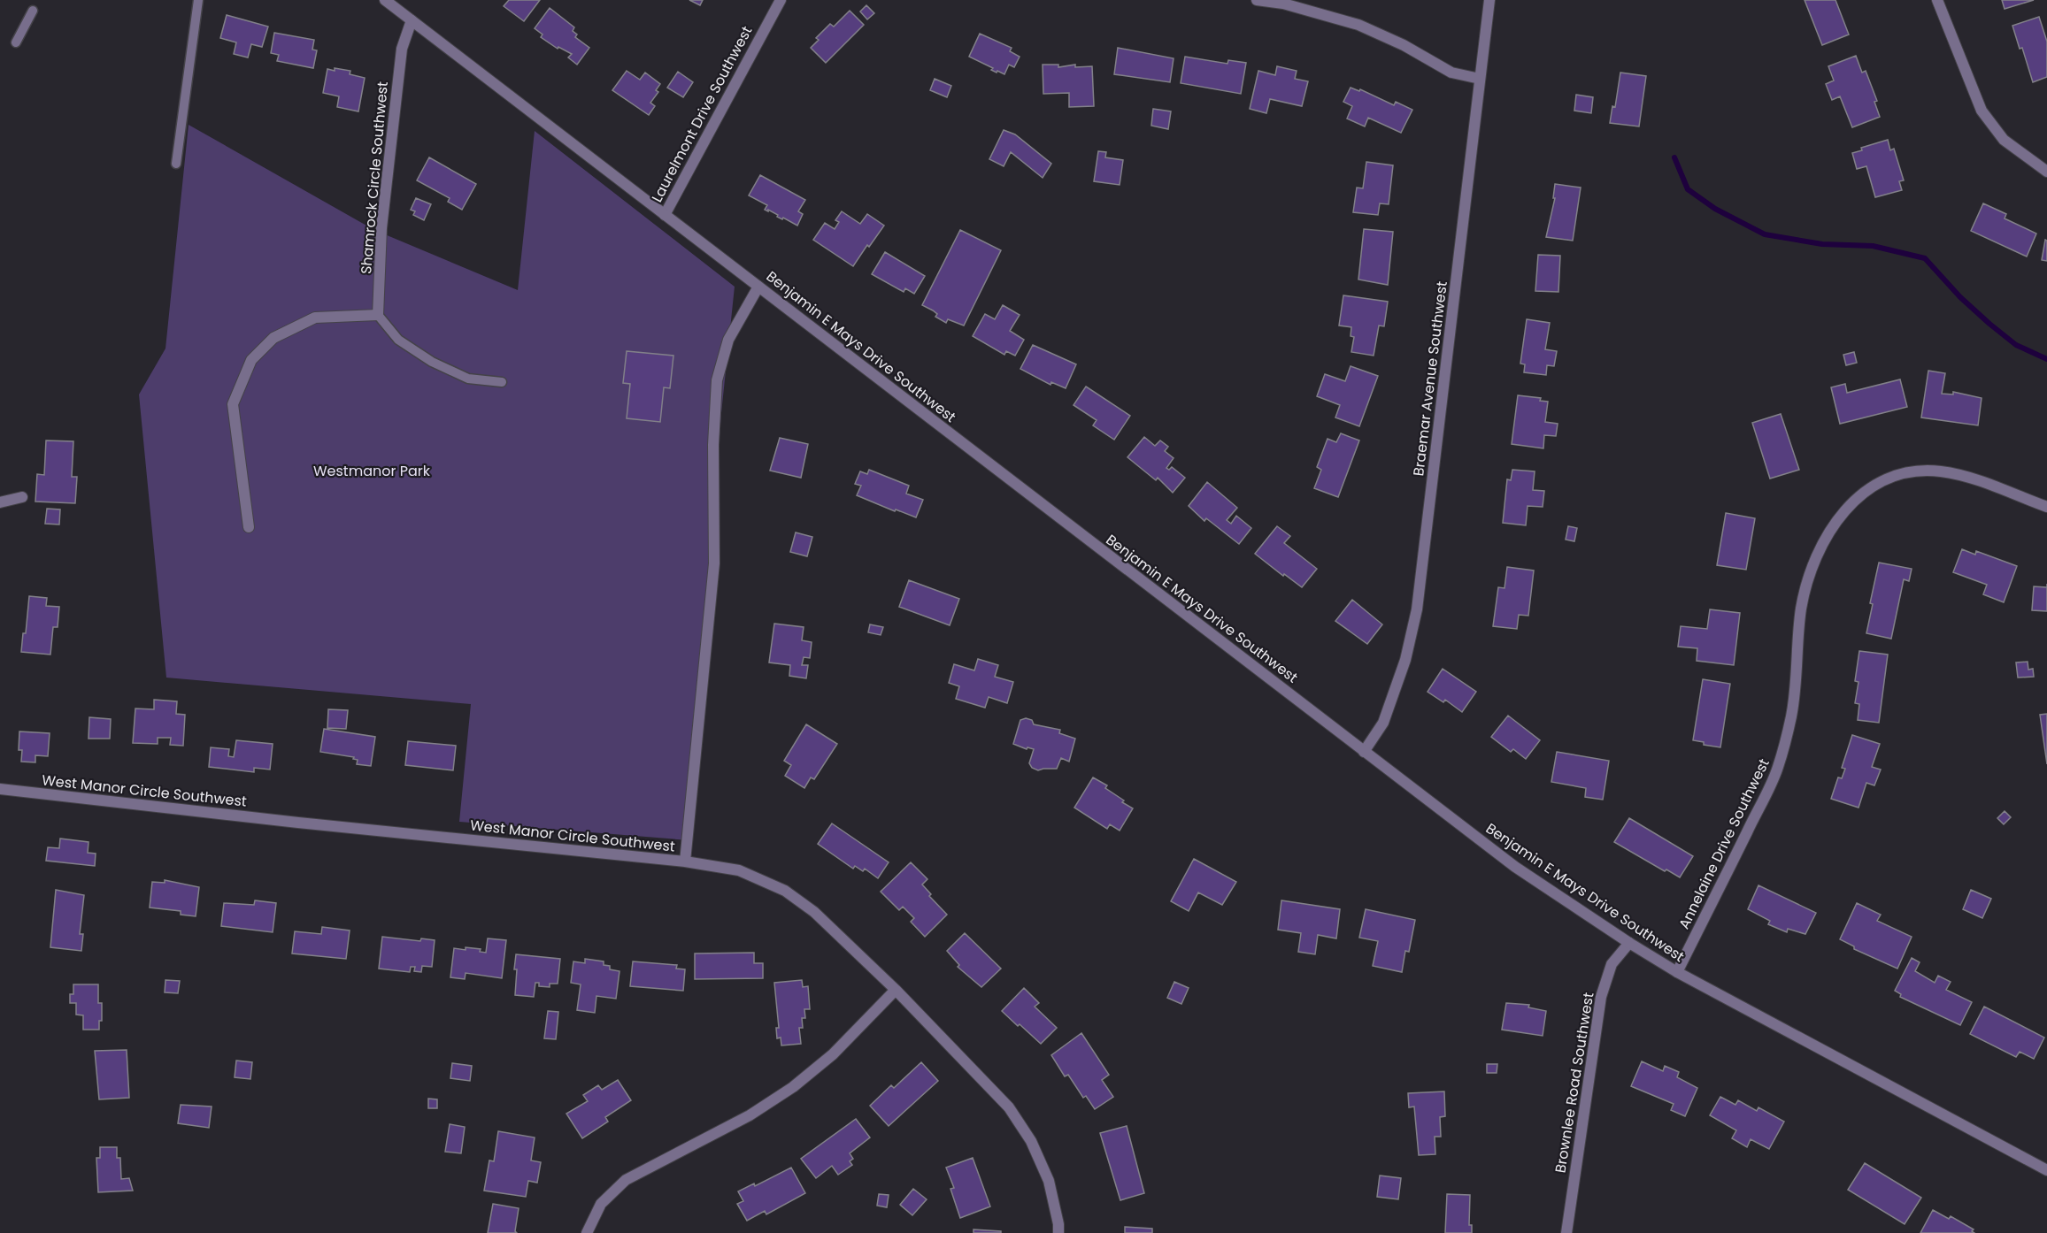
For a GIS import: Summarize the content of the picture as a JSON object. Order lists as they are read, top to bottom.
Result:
{
  "streets": {
    "street": [
      "Laurelmont Drive Southwest",
      "Shamrock Circle Southwest",
      "Benjamin E Mays Drive Southwest",
      "Braemar Avenue Southwest",
      "West Manor Circle Southwest",
      "Annelaine Drive Southwest",
      "Brownlee Road Southwest"
    ]
  },
  "crossings": [
    ["Laurelmont Drive Southwest", "Benjamin E Mays Drive Southwest"],
    ["Shamrock Circle Southwest", "Benjamin E Mays Drive Southwest"],
    ["Benjamin E Mays Drive Southwest", "Braemar Avenue Southwest"],
    ["Benjamin E Mays Drive Southwest", "West Manor Circle Southwest"],
    ["Benjamin E Mays Drive Southwest", "Annelaine Drive Southwest"],
    ["Benjamin E Mays Drive Southwest", "Brownlee Road Southwest"]
  ],
  "parks": ["Westmanor Park"]
}
